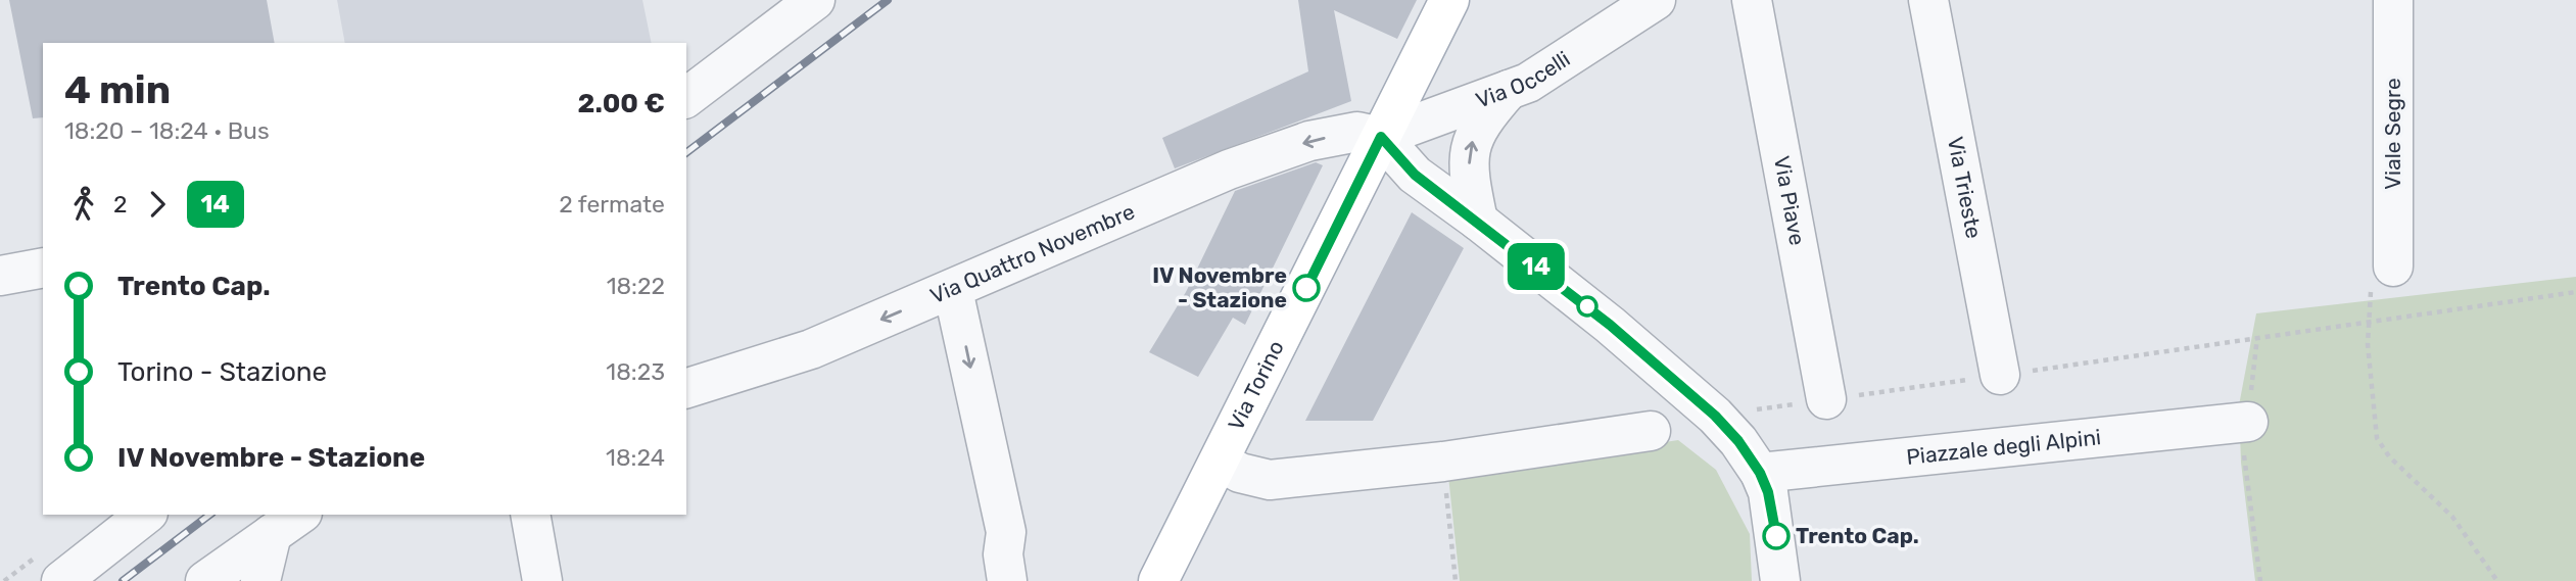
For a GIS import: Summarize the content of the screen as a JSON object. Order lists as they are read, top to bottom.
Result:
{
  "streets": {
    "main road": ["Via Torino"],
    "street": [
      "Via Occelli",
      "Viale Segre",
      "Via Trieste",
      "Via Piave",
      "Via Quattro Novembre",
      "Piazzale degli Alpini"
    ]
  },
  "crossings": [
    ["Via Occelli", "Via Quattro Novembre"],
    ["Via Occelli", "Via Torino"],
    ["Via Quattro Novembre", "Via Torino"]
  ],
  "places": ["IV Novembre - Stazione", "Trento Cap."],
  "lines": ["bus line 14"],
  "page": {
    "on_map": "14",
    "heading": ["4 min", "18:20 – 18:24 · Bus", "2.00 €"],
    "legs": ["2", "14", "2 fermate"],
    "list": [
      {
        "name": "Trento Cap.",
        "value": "18:22"
      },
      {
        "name": "Torino - Stazione",
        "value": "18:23"
      },
      {
        "name": "IV Novembre - Stazione",
        "value": "18:24"
      }
    ]
  }
}
